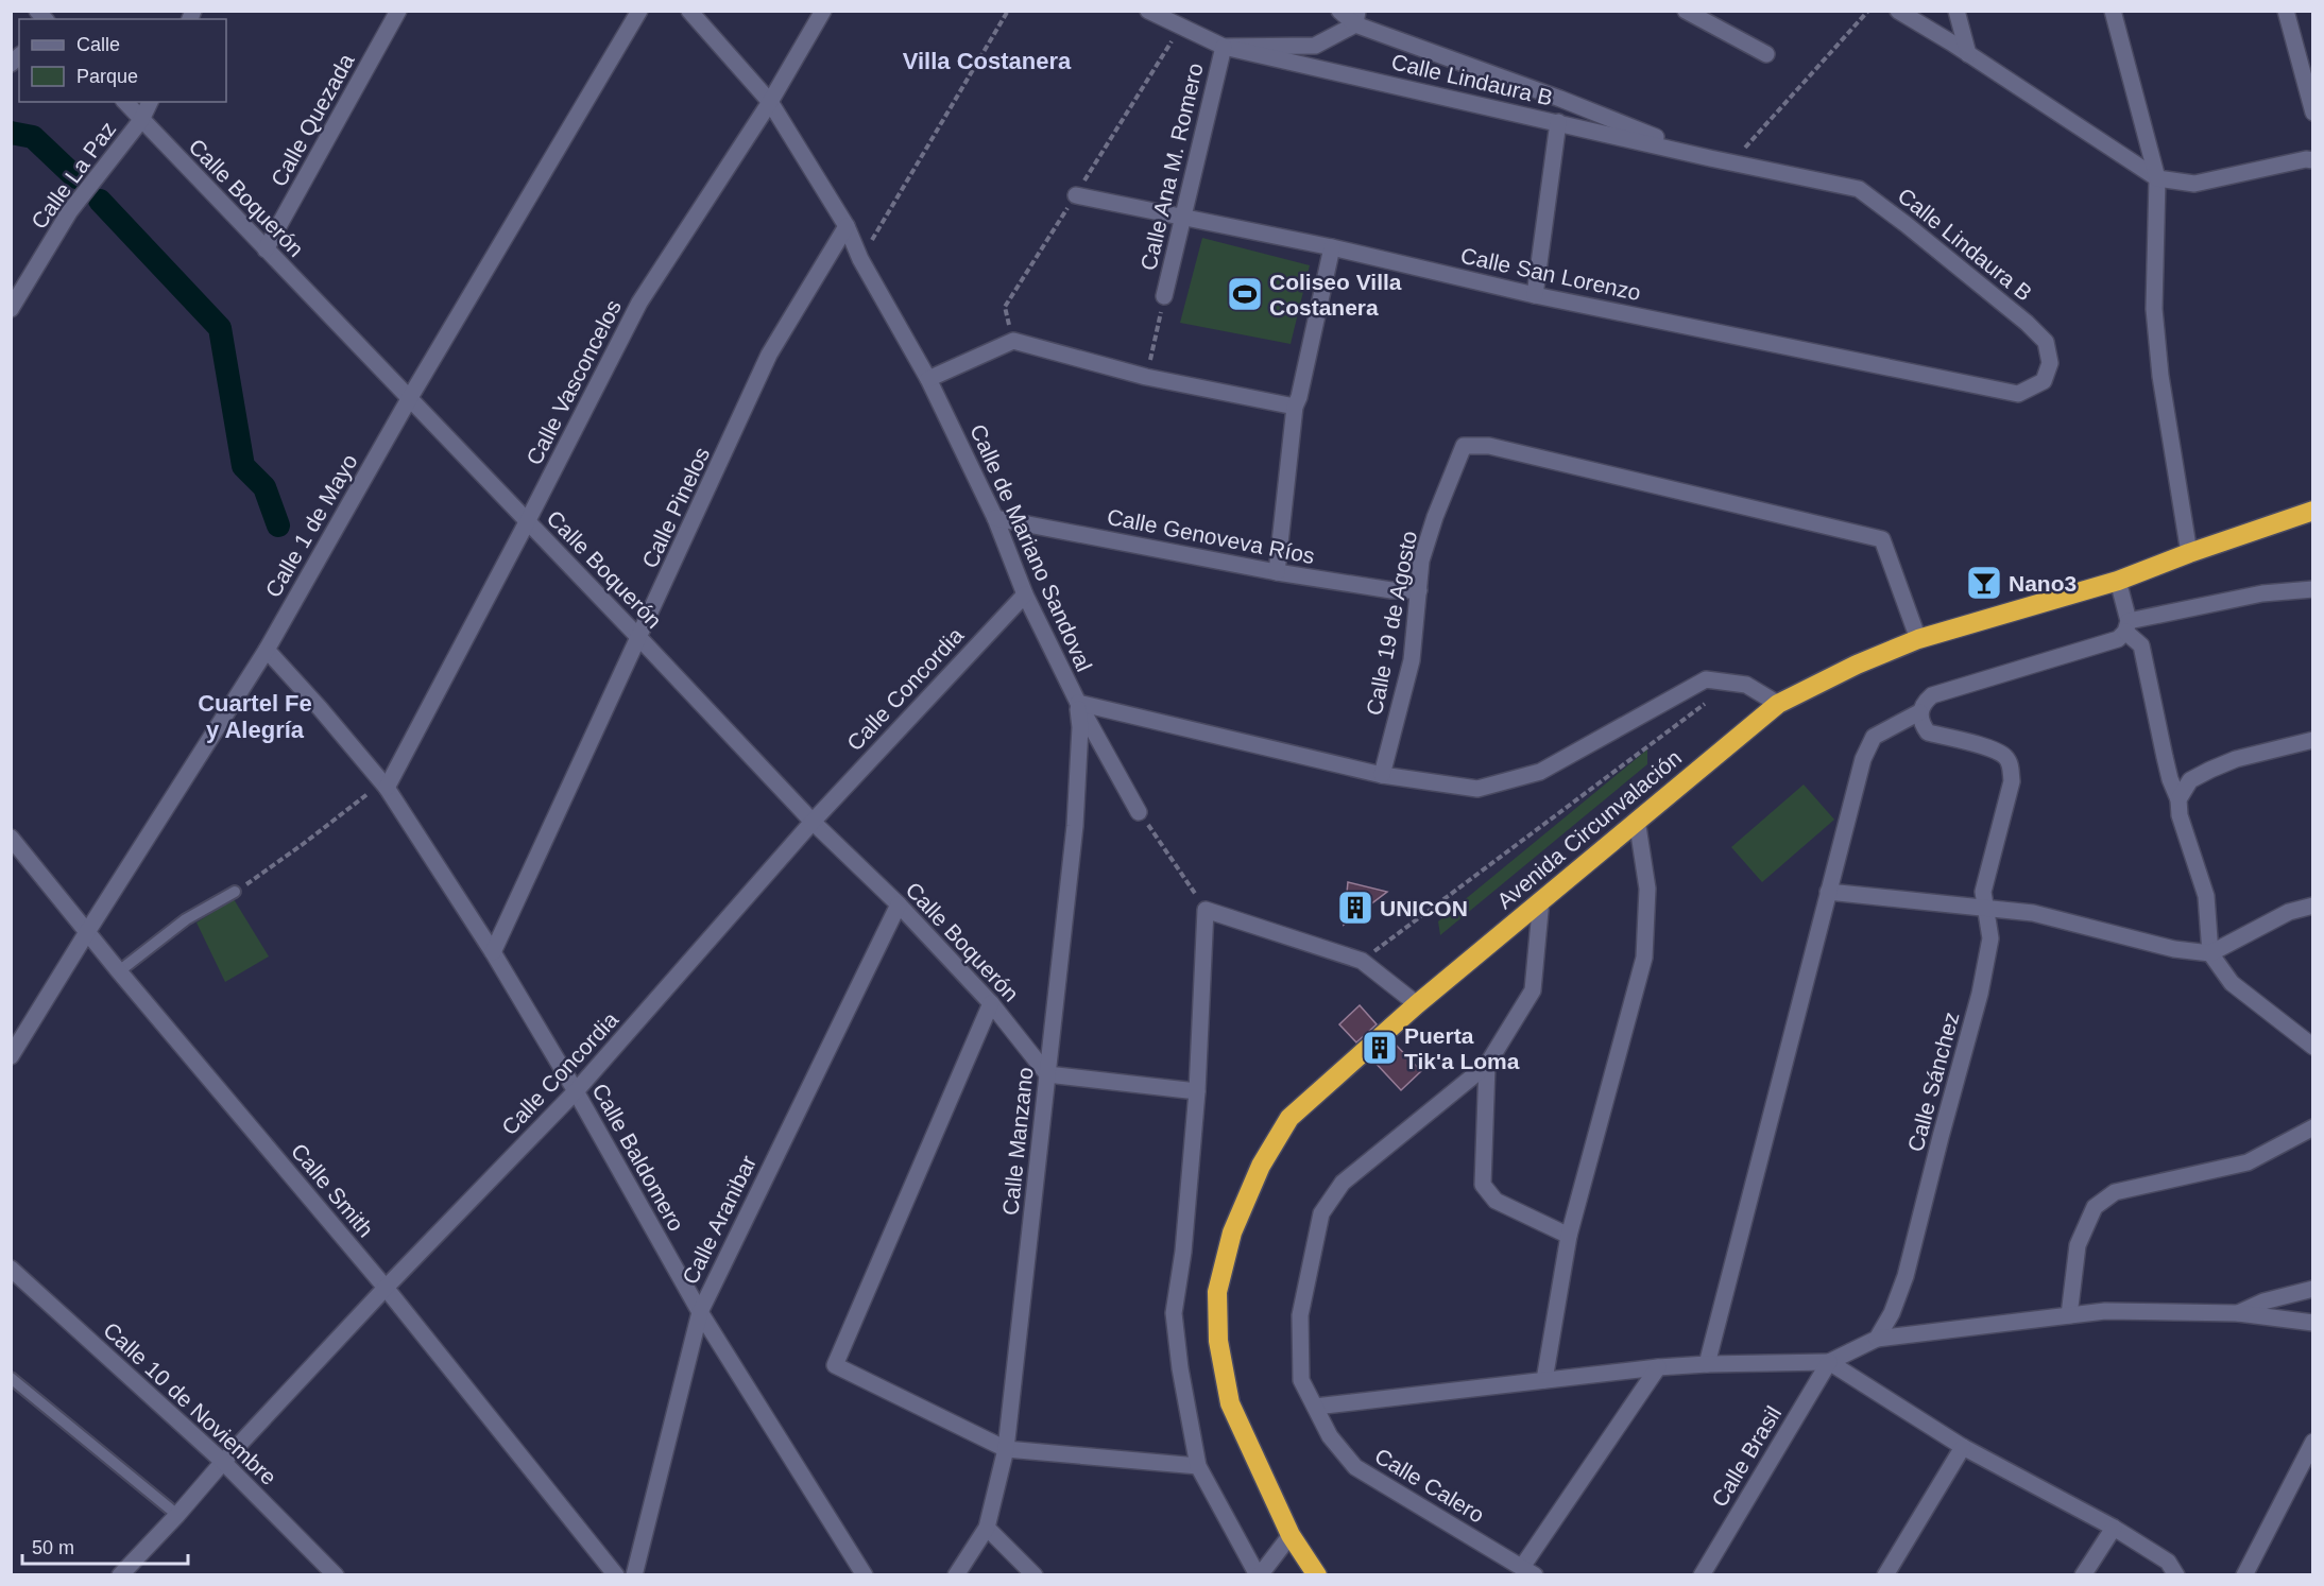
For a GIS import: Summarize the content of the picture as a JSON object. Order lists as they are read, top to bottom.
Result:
{
  "streets": {
    "highway": ["Avenida Circunvalación"],
    "street": [
      "Calle Lindaura B",
      "Calle Quezada",
      "Calle Ana M. Romero",
      "Calle La Paz",
      "Calle Boquerón",
      "Calle San Lorenzo",
      "Calle Vasconcelos",
      "Calle Pinelos",
      "Calle 1 de Mayo",
      "Calle Genoveva Ríos",
      "Calle de Mariano Sandoval",
      "Calle 19 de Agosto",
      "Calle Concordia",
      "Calle Sánchez",
      "Calle Manzano",
      "Calle Baldomero",
      "Calle Smith",
      "Calle Aranibar",
      "Calle 10 de Noviembre",
      "Calle Brasil",
      "Calle Calero"
    ]
  },
  "crossings": [
    ["Calle Lindaura B", "Calle Ana M. Romero"],
    ["Calle Lindaura B", "Calle San Lorenzo"],
    ["Calle Quezada", "Calle Boquerón"],
    ["Calle Ana M. Romero", "Calle San Lorenzo"],
    ["Calle La Paz", "Calle Boquerón"],
    ["Calle Boquerón", "Calle Vasconcelos"],
    ["Calle Boquerón", "Calle Pinelos"],
    ["Calle Boquerón", "Calle 1 de Mayo"],
    ["Calle Boquerón", "Calle Concordia"],
    ["Calle Boquerón", "Calle Manzano"],
    ["Calle Boquerón", "Calle Aranibar"],
    ["Calle Vasconcelos", "Calle de Mariano Sandoval"],
    ["Calle Vasconcelos", "Calle Baldomero"],
    ["Calle Pinelos", "Calle de Mariano Sandoval"],
    ["Calle Pinelos", "Calle Baldomero"],
    ["Calle 1 de Mayo", "Calle Baldomero"],
    ["Calle 1 de Mayo", "Calle Smith"],
    ["Calle Genoveva Ríos", "Calle de Mariano Sandoval"],
    ["Calle Genoveva Ríos", "Calle 19 de Agosto"],
    ["Calle de Mariano Sandoval", "Calle Concordia"],
    ["Calle de Mariano Sandoval", "Calle Manzano"],
    ["Calle 19 de Agosto", "Avenida Circunvalación"],
    ["Calle Concordia", "Calle Baldomero"],
    ["Calle Concordia", "Calle Smith"],
    ["Calle Concordia", "Calle 10 de Noviembre"],
    ["Avenida Circunvalación", "Calle Calero"],
    ["Calle Baldomero", "Calle Aranibar"]
  ],
  "districts": ["Villa Costanera", "Cuartel Fe y Alegría"],
  "places": {
    "sports": ["Coliseo Villa Costanera"],
    "bar": ["Nano3"],
    "building": ["UNICON", "Puerta Tik'a Loma"]
  },
  "legend": ["Calle", "Parque"],
  "scale_bar": "50 m"
}
